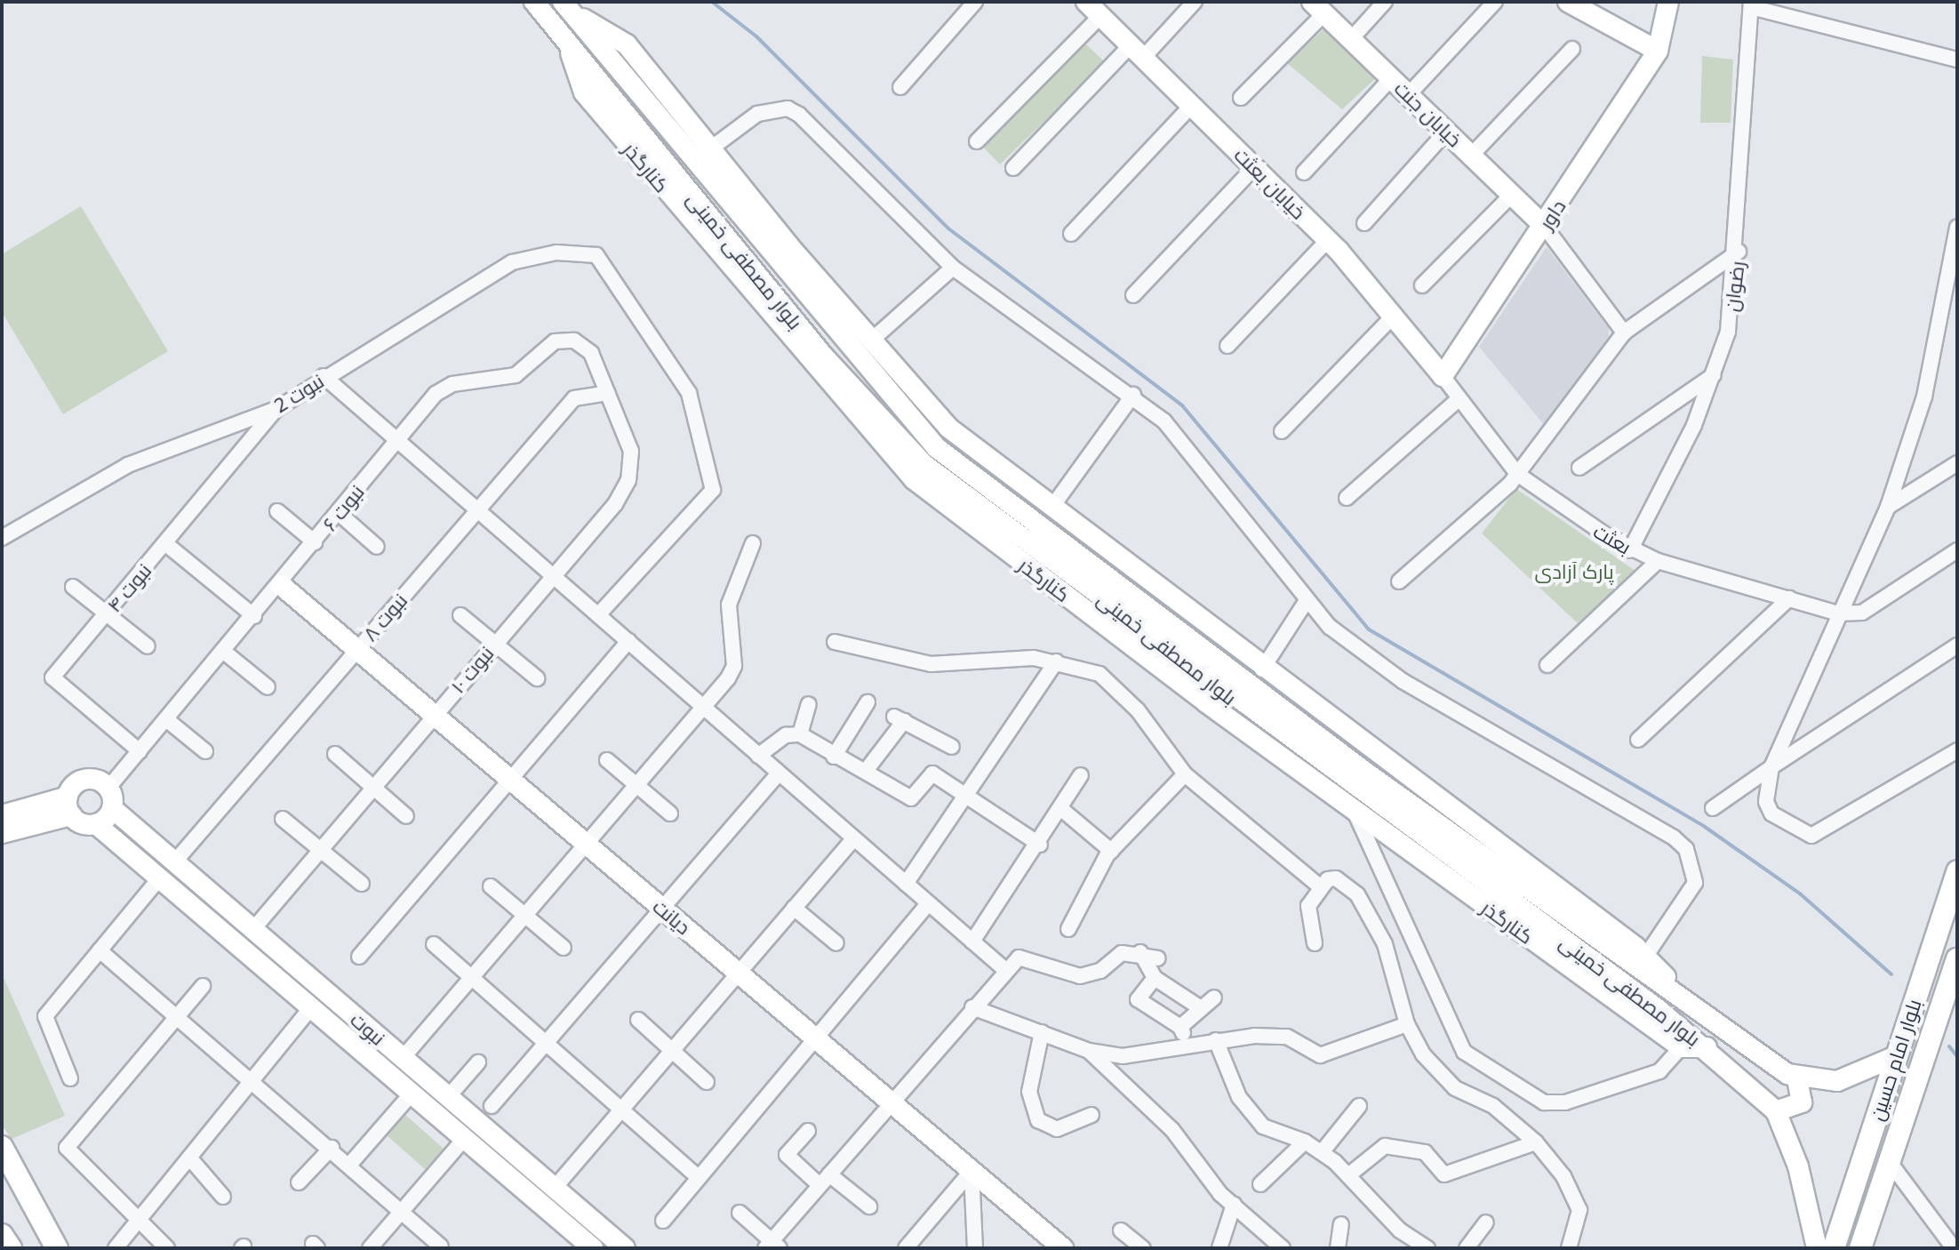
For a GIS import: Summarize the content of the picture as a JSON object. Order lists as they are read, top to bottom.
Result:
{
  "streets": {
    "main road": ["بلوار امام حسین"],
    "street": [
      "خیابان جنت",
      "کنارگذر",
      "خیابان بعثت",
      "داور",
      "بلوار مصطفی خمینی",
      "رضوان",
      "نبوت 2",
      "نبوت ۶",
      "بعثت",
      "نبوت ۴",
      "نبوت ۸",
      "نبوت ۱۰",
      "دیانت",
      "نبوت"
    ]
  },
  "crossings": [
    ["خیابان جنت", "داور"],
    ["کنارگذر", "بلوار مصطفی خمینی"],
    ["خیابان بعثت", "داور"],
    ["خیابان بعثت", "بعثت"],
    ["داور", "بعثت"],
    ["رضوان", "بعثت"],
    ["نبوت 2", "نبوت ۴"],
    ["نبوت ۶", "نبوت ۴"],
    ["نبوت ۶", "نبوت ۸"],
    ["نبوت ۶", "نبوت ۱۰"],
    ["نبوت ۶", "دیانت"],
    ["نبوت ۸", "نبوت ۱۰"],
    ["نبوت ۸", "دیانت"],
    ["نبوت ۸", "نبوت"],
    ["نبوت ۱۰", "دیانت"],
    ["نبوت ۱۰", "نبوت"]
  ],
  "parks": ["پارک آزادی"]
}
